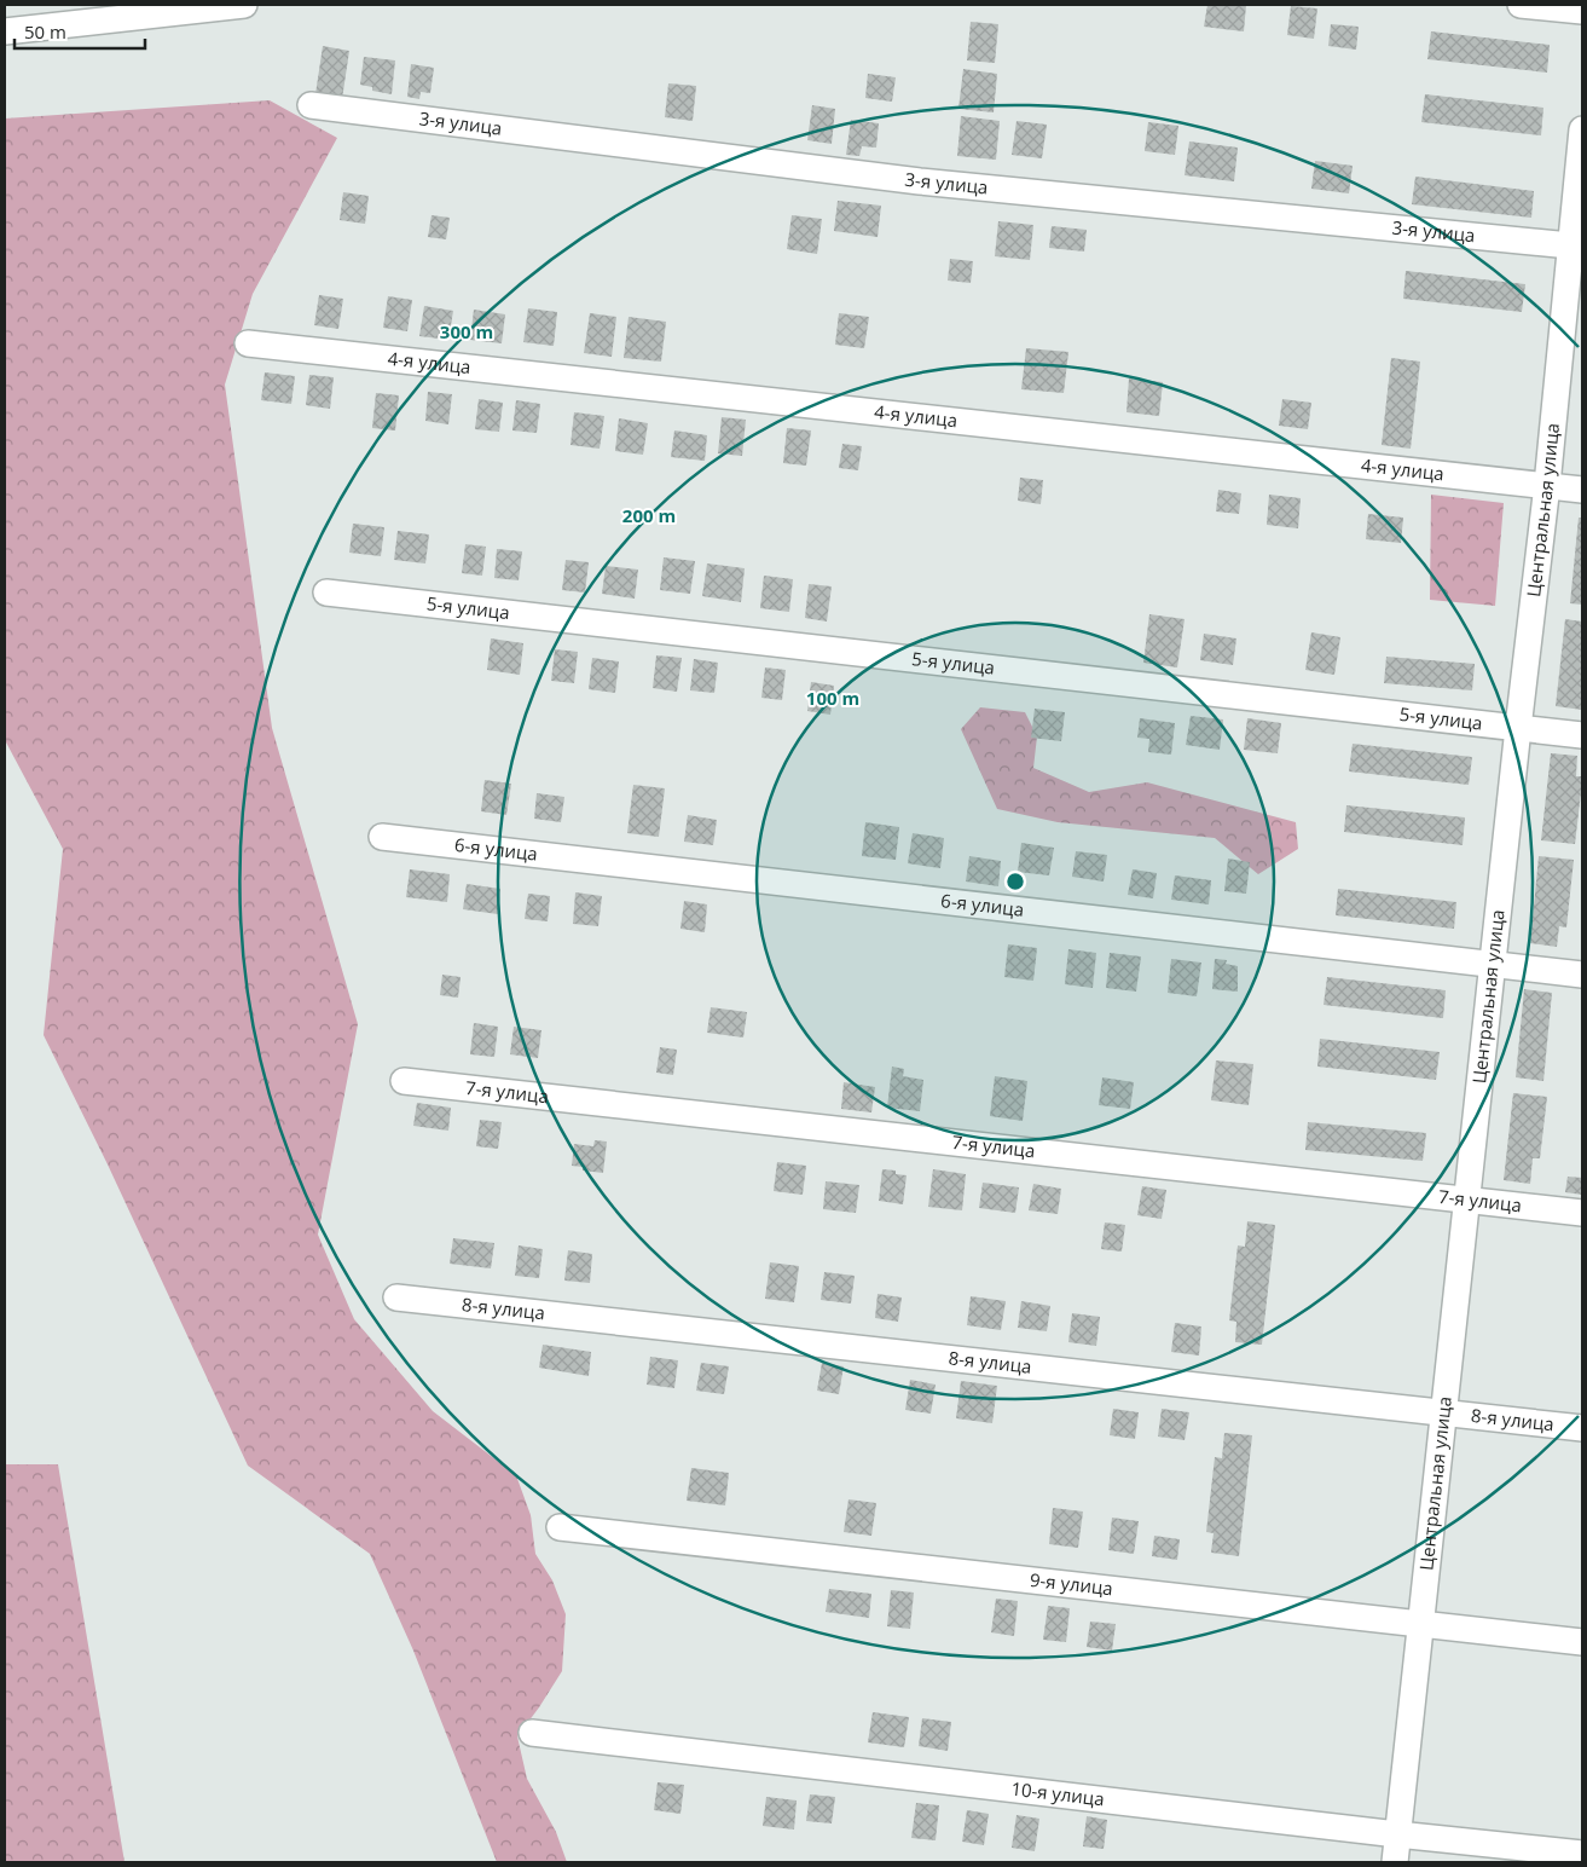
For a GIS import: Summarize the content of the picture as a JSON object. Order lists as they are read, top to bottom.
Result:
{
  "streets": {
    "street": [
      "3-я улица",
      "4-я улица",
      "Центральная улица",
      "5-я улица",
      "6-я улица",
      "7-я улица",
      "8-я улица",
      "9-я улица",
      "10-я улица"
    ]
  },
  "crossings": [
    ["3-я улица", "Центральная улица"],
    ["4-я улица", "Центральная улица"],
    ["Центральная улица", "5-я улица"],
    ["Центральная улица", "6-я улица"],
    ["Центральная улица", "7-я улица"],
    ["Центральная улица", "8-я улица"],
    ["Центральная улица", "9-я улица"],
    ["Центральная улица", "10-я улица"]
  ],
  "scale_bar": "50 m",
  "rings": ["300 m", "200 m", "100 m"]
}
